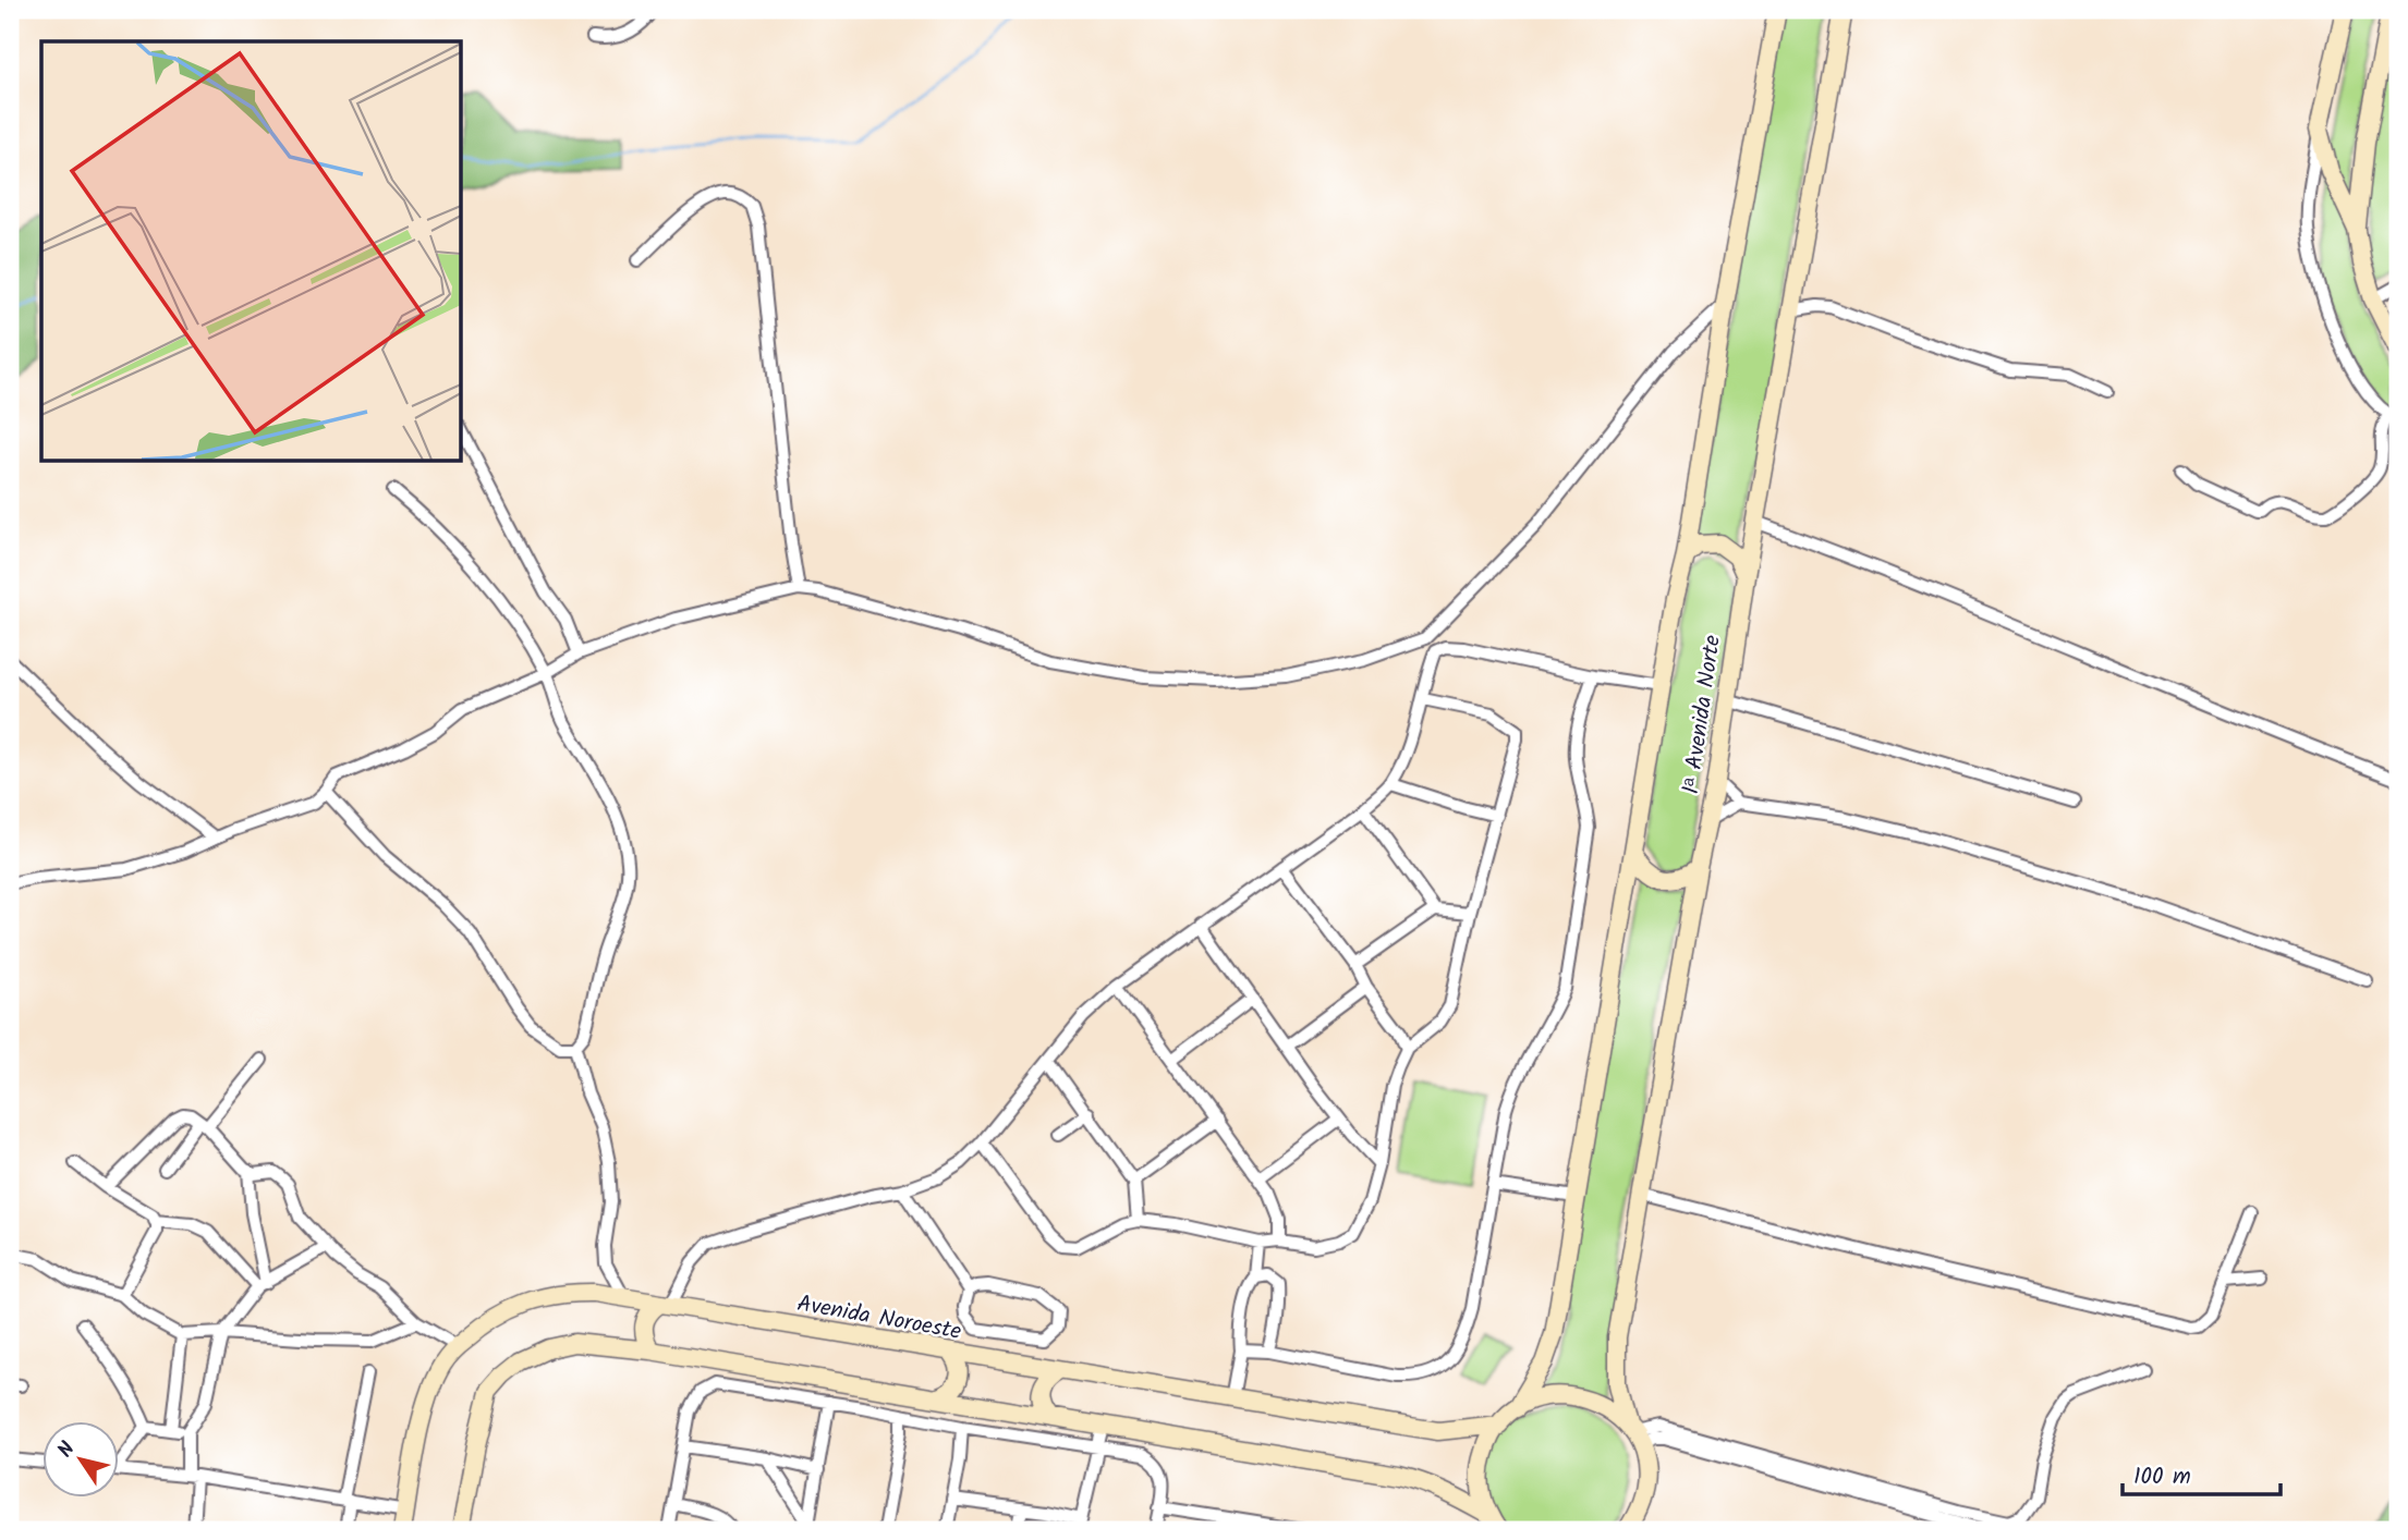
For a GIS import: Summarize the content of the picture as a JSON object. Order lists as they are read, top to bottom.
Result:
{
  "streets": {
    "main road": ["1ᵃ Avenida Norte", "Avenida Noroeste"]
  },
  "scale_bar": "100 m",
  "north": "top left"
}
